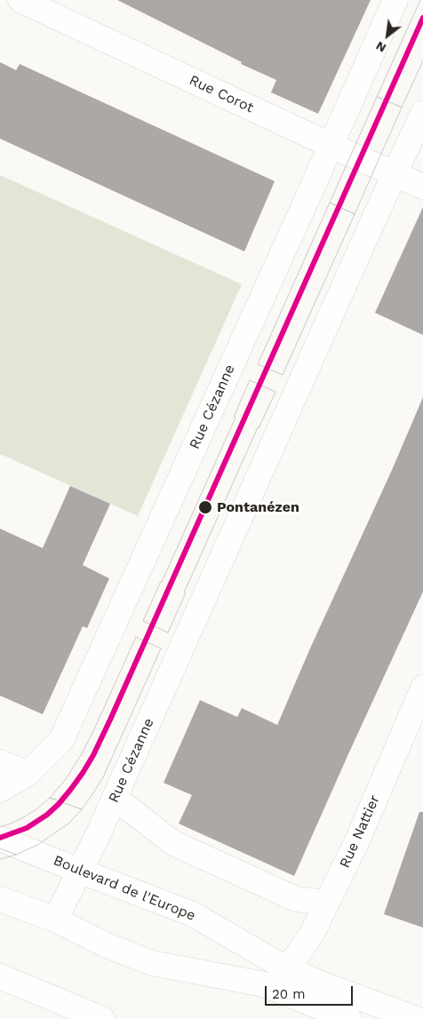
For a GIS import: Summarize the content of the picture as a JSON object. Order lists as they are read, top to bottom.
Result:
{
  "streets": {
    "street": [
      "Rue Corot",
      "Rue Cézanne",
      "Rue Nattier",
      "Boulevard de l'Europe"
    ]
  },
  "crossings": [
    ["Rue Corot", "Rue Cézanne"],
    ["Rue Cézanne", "Boulevard de l'Europe"],
    ["Rue Nattier", "Boulevard de l'Europe"]
  ],
  "places": ["Pontanézen"],
  "scale_bar": "20 m",
  "north": "bottom left"
}
